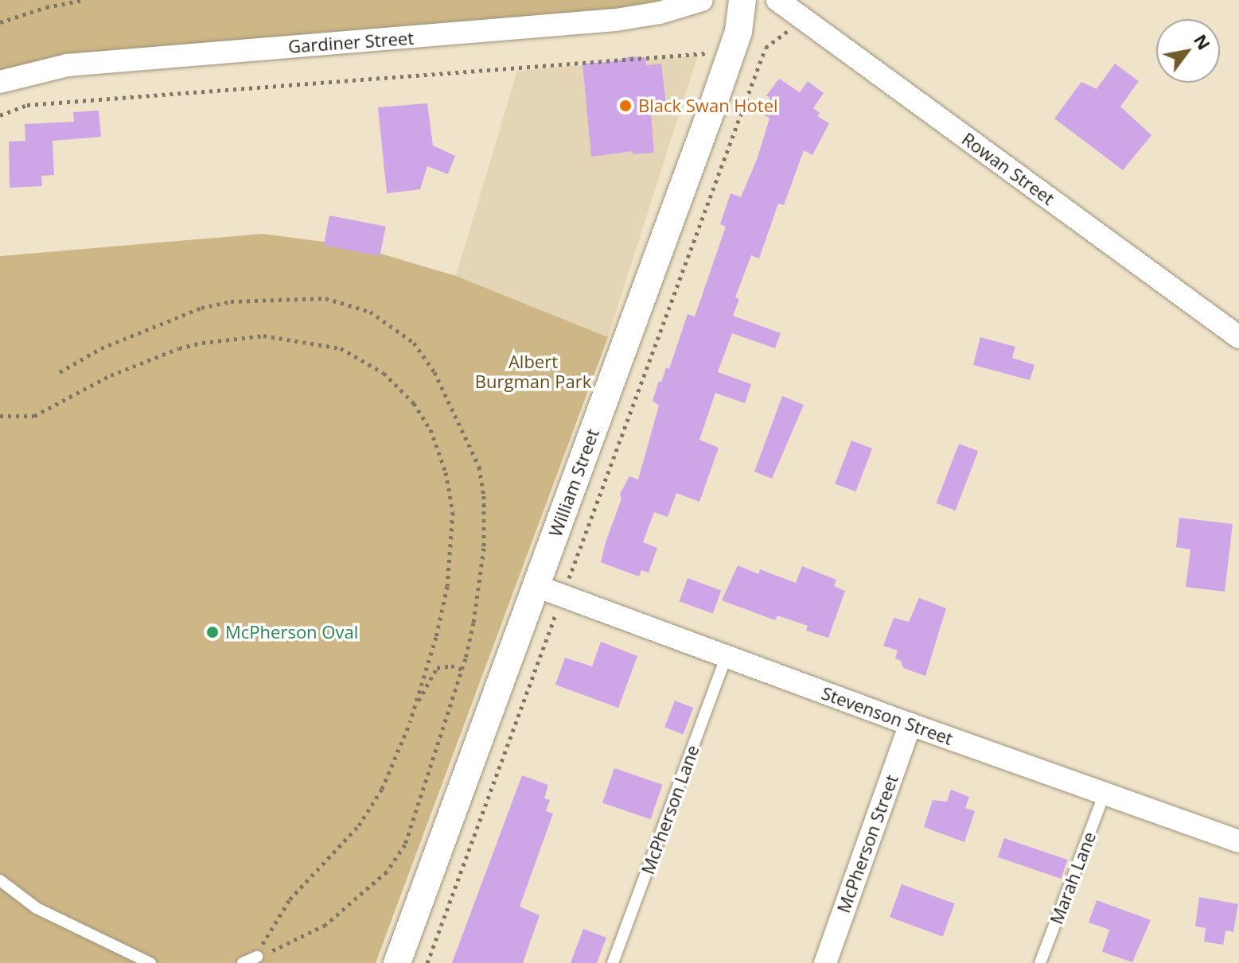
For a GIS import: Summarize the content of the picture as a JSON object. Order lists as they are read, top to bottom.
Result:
{
  "streets": {
    "street": [
      "Gardiner Street",
      "Rowan Street",
      "William Street",
      "Stevenson Street",
      "McPherson Street"
    ],
    "lane": ["McPherson Lane", "Marah Lane"]
  },
  "crossings": [
    ["William Street", "Stevenson Street"],
    ["Stevenson Street", "McPherson Lane"],
    ["Stevenson Street", "McPherson Street"],
    ["Stevenson Street", "Marah Lane"]
  ],
  "parks": ["Albert Burgman Park"],
  "places": ["Black Swan Hotel", "McPherson Oval"],
  "north": "top right"
}
